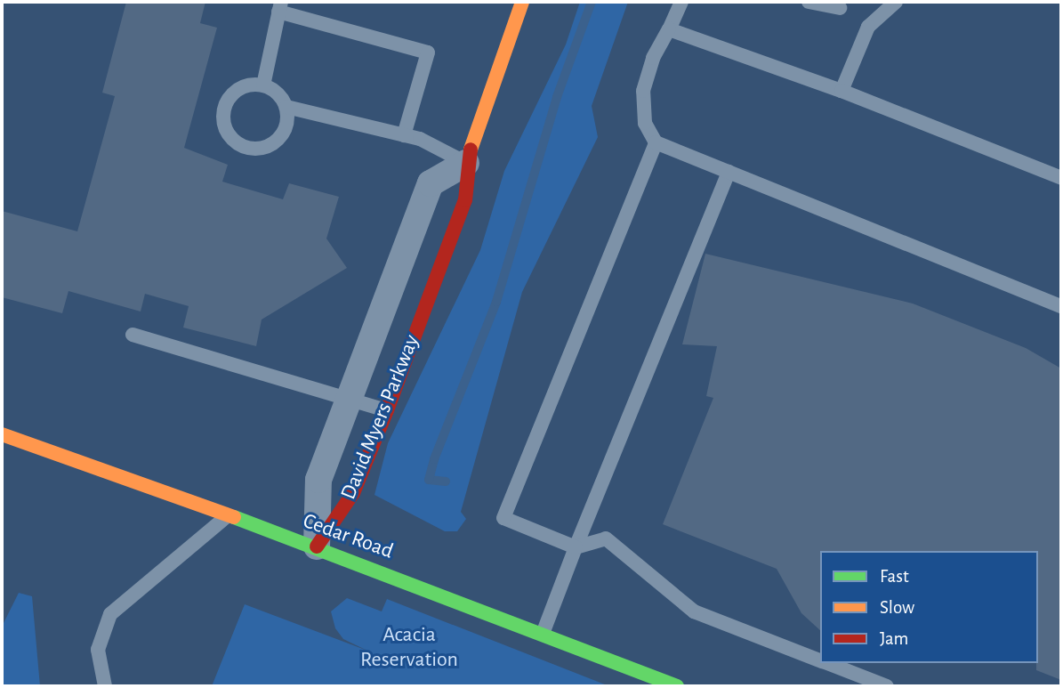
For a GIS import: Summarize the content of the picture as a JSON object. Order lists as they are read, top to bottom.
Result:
{
  "streets": {
    "main road": ["David Myers Parkway", "Cedar Road"]
  },
  "crossings": [
    ["David Myers Parkway", "Cedar Road"]
  ],
  "parks": ["Acacia Reservation"],
  "legend": ["Fast", "Slow", "Jam"]
}
